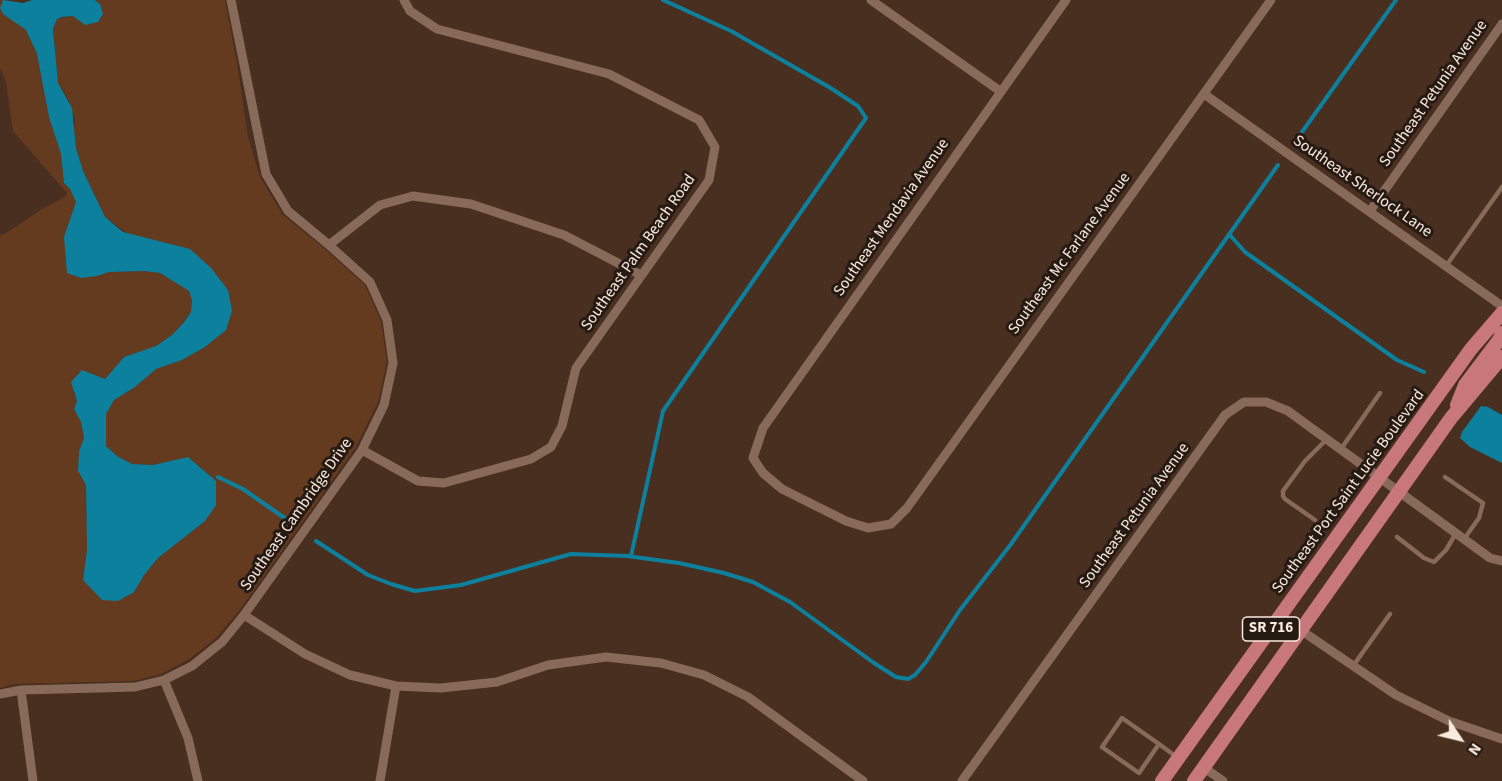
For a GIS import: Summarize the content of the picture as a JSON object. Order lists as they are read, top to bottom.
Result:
{
  "streets": {
    "main road": ["Southeast Port Saint Lucie Boulevard", "SR 716"],
    "street": [
      "Southeast Petunia Avenue",
      "Southeast Sherlock Lane",
      "Southeast Mendavia Avenue",
      "Southeast Palm Beach Road",
      "Southeast Mc Farlane Avenue",
      "Southeast Cambridge Drive"
    ]
  },
  "crossings": [
    ["Southeast Petunia Avenue", "Southeast Sherlock Lane"],
    ["Southeast Petunia Avenue", "Southeast Port Saint Lucie Boulevard"],
    ["Southeast Petunia Avenue", "SR 716"],
    ["Southeast Sherlock Lane", "Southeast Mc Farlane Avenue"],
    ["Southeast Mendavia Avenue", "Southeast Mc Farlane Avenue"],
    ["Southeast Palm Beach Road", "Southeast Cambridge Drive"]
  ],
  "north": "bottom right"
}
